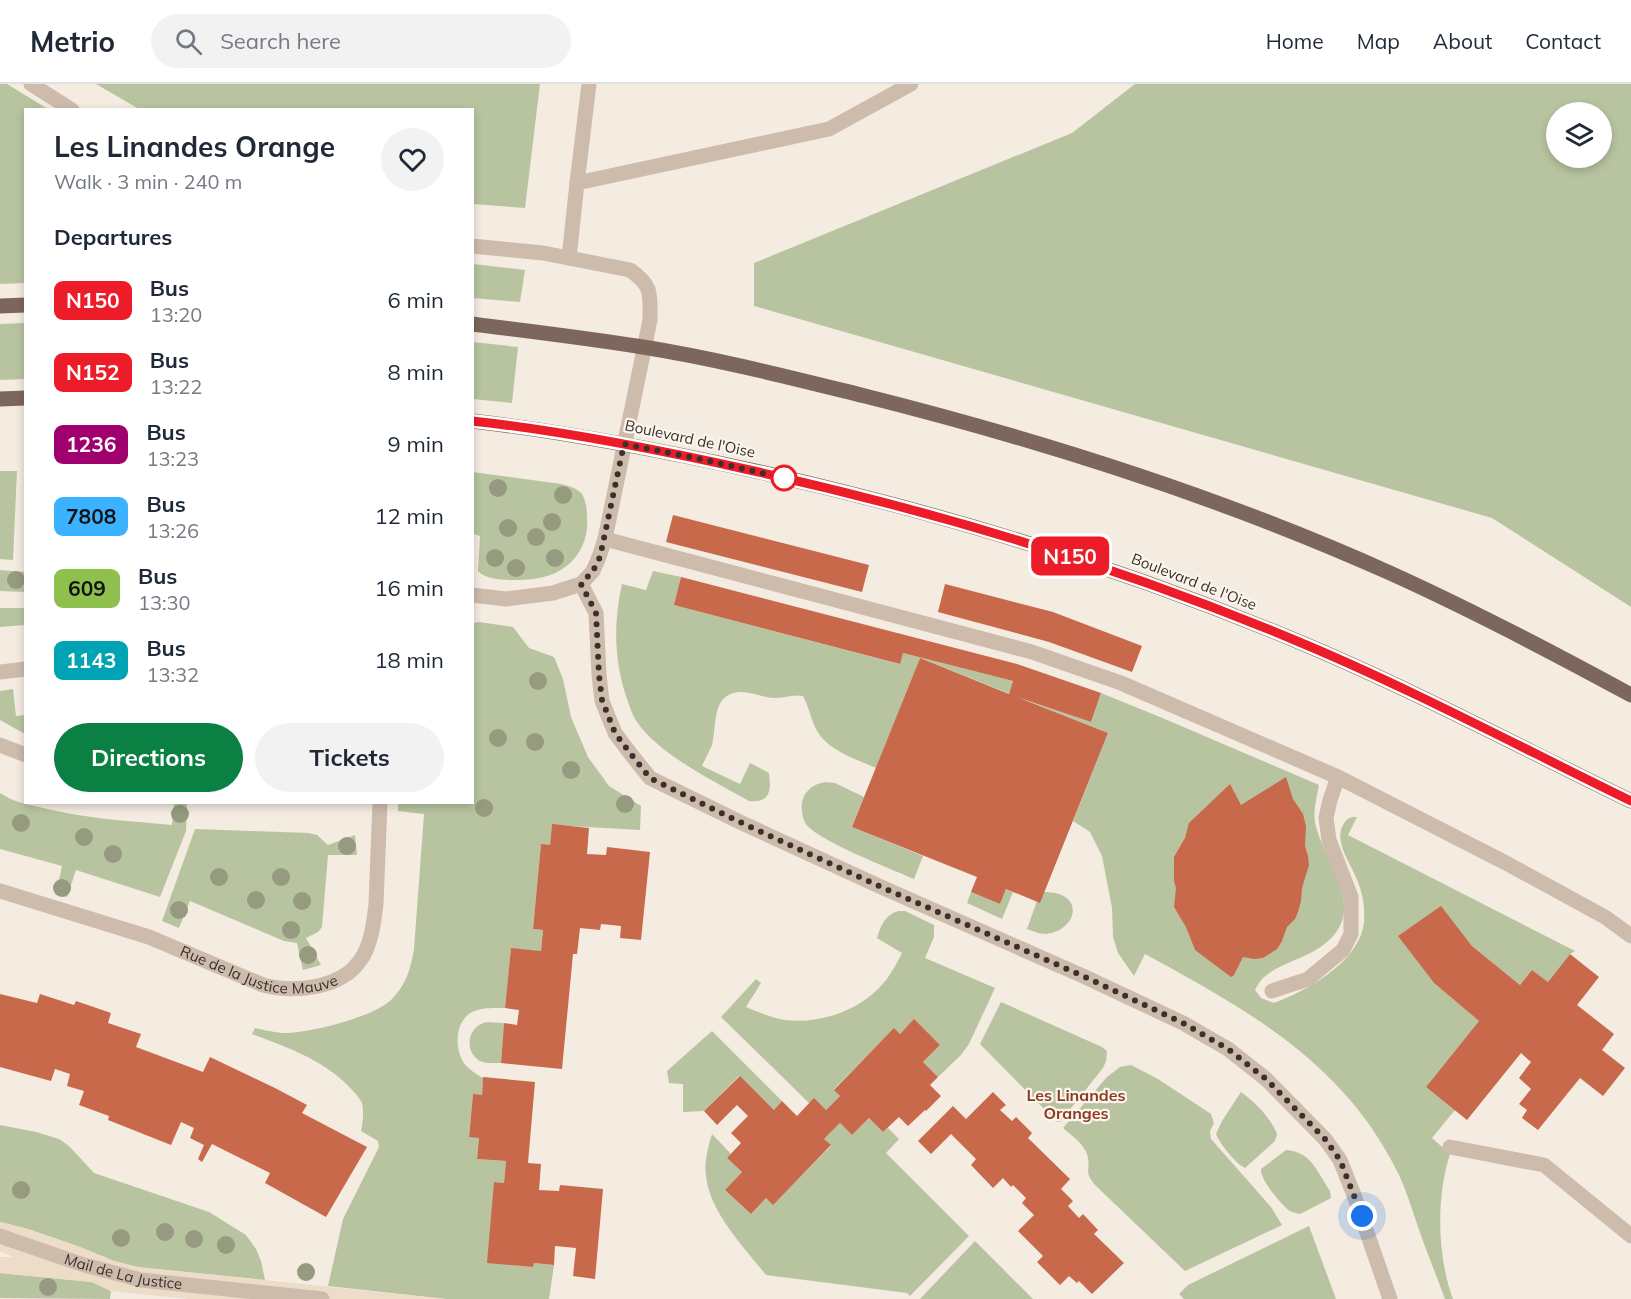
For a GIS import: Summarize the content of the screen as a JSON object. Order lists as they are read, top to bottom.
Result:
{
  "streets": {
    "main road": ["Boulevard de l'Oise"],
    "street": ["Rue de la Justice Mauve", "Mail de La Justice"]
  },
  "districts": ["Les Linandes Oranges"],
  "lines": ["bus line N150"],
  "page": {
    "header": "Metrio",
    "search": "Search here",
    "nav": [
      "Home",
      "Map",
      "About",
      "Contact"
    ],
    "on_map": "N150",
    "heading": [
      ["Les Linandes Orange", "Walk · 3 min · 240 m"],
      "Departures"
    ],
    "list": [
      {
        "mark": "N150",
        "name": "Bus",
        "note": "13:20",
        "value": "6 min"
      },
      {
        "mark": "N152",
        "name": "Bus",
        "note": "13:22",
        "value": "8 min"
      },
      {
        "mark": "1236",
        "name": "Bus",
        "note": "13:23",
        "value": "9 min"
      },
      {
        "mark": "7808",
        "name": "Bus",
        "note": "13:26",
        "value": "12 min"
      },
      {
        "mark": "609",
        "name": "Bus",
        "note": "13:30",
        "value": "16 min"
      },
      {
        "mark": "1143",
        "name": "Bus",
        "note": "13:32",
        "value": "18 min"
      }
    ],
    "buttons": ["Directions", "Tickets"]
  }
}
